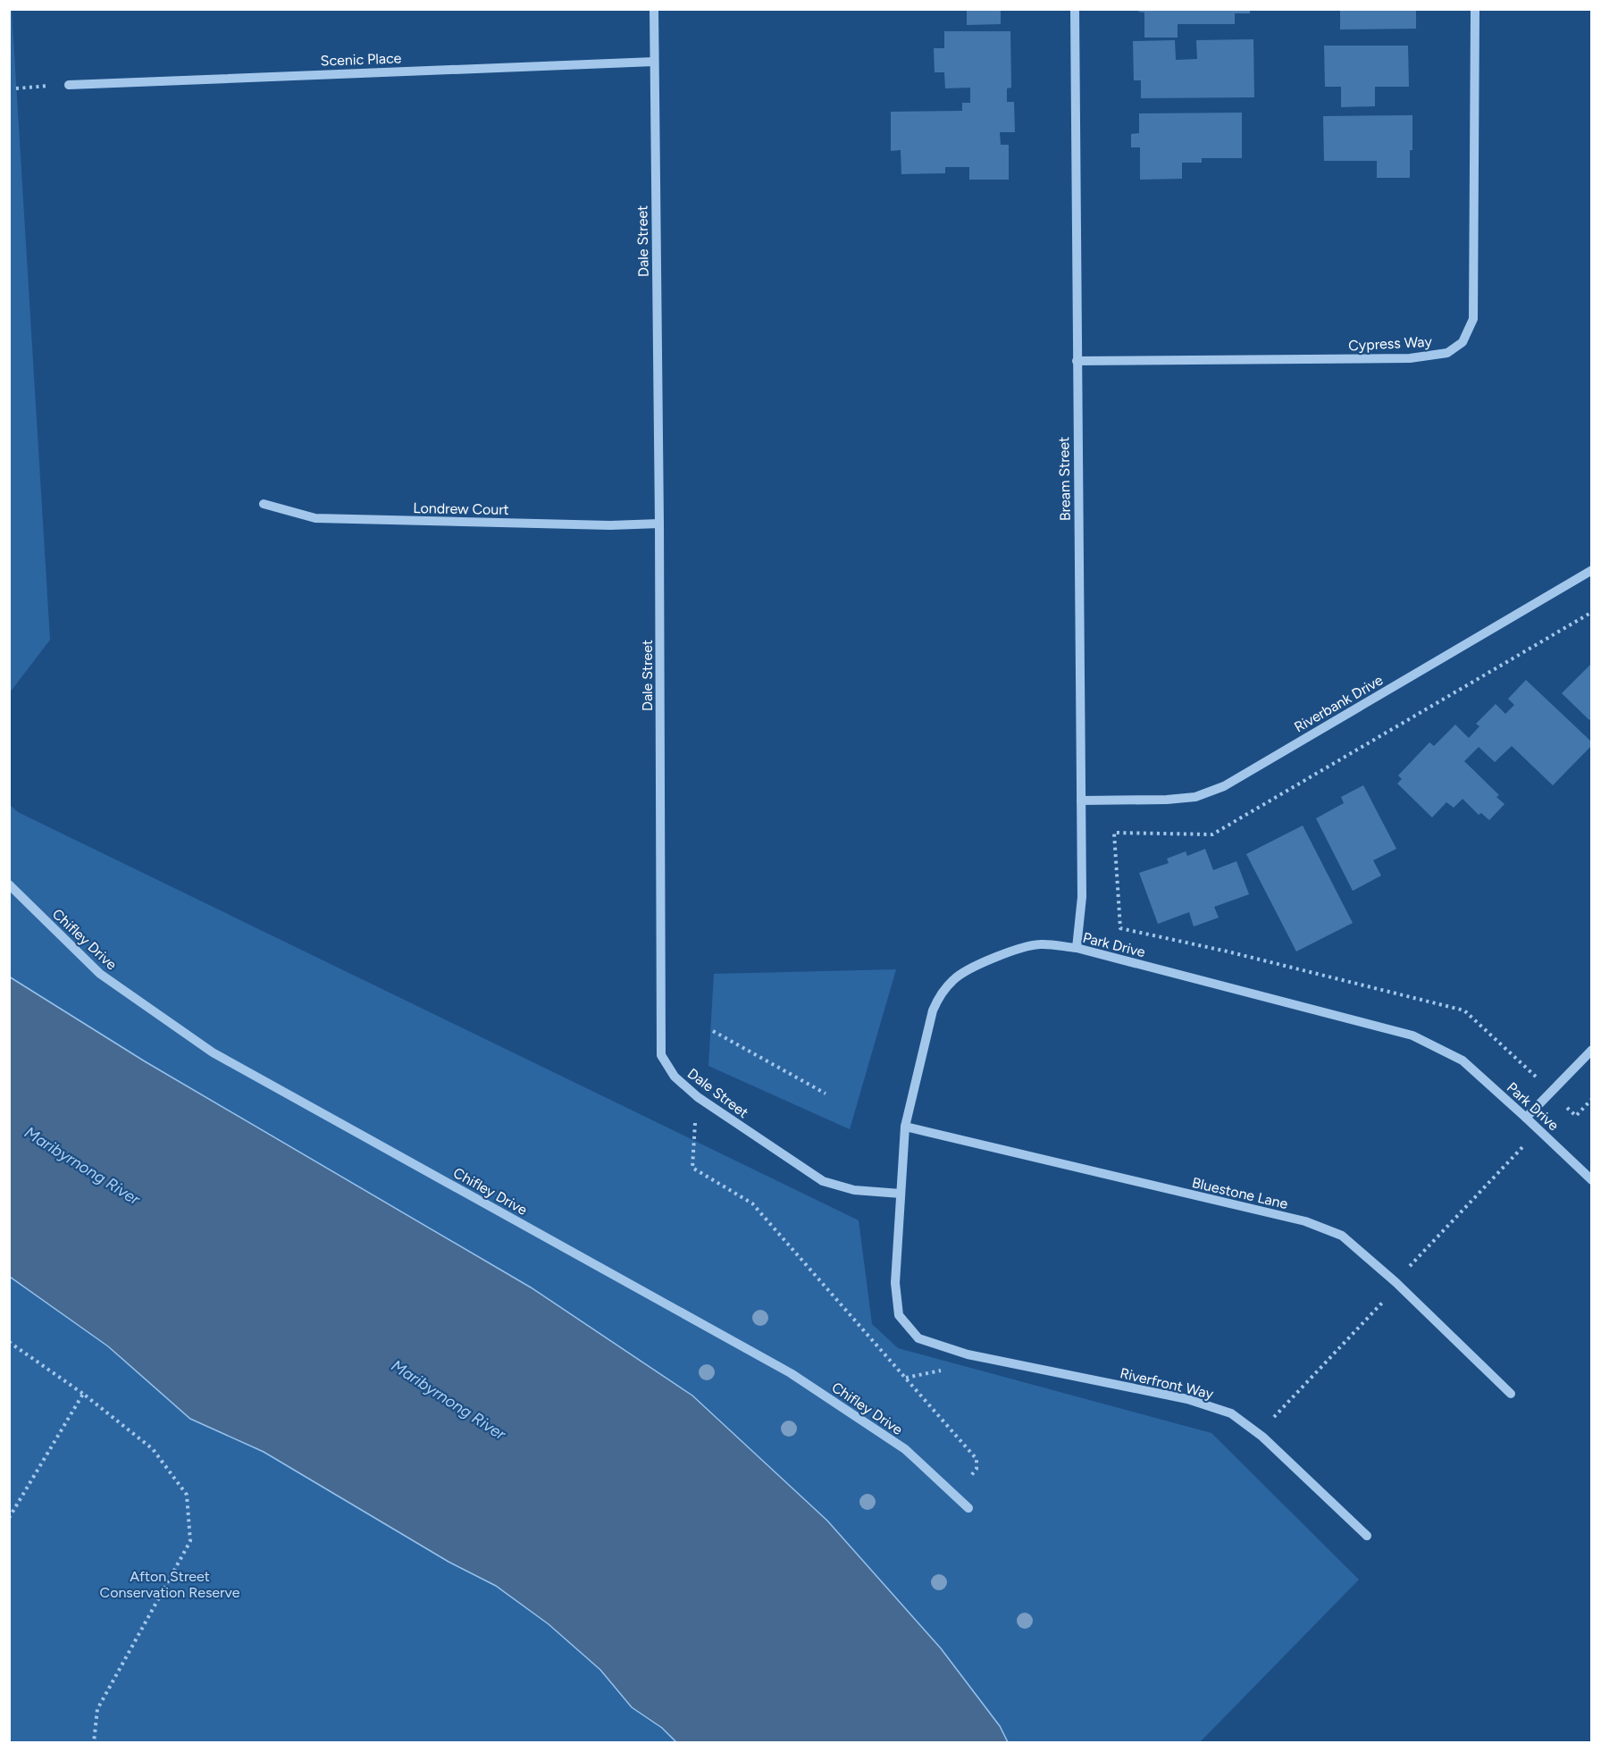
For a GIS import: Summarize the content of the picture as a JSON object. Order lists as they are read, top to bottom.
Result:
{
  "streets": {
    "street": [
      "Scenic Place",
      "Dale Street",
      "Cypress Way",
      "Bream Street",
      "Londrew Court",
      "Riverbank Drive",
      "Chifley Drive",
      "Park Drive",
      "Bluestone Lane",
      "Riverfront Way"
    ]
  },
  "crossings": [
    ["Scenic Place", "Dale Street"],
    ["Dale Street", "Londrew Court"],
    ["Dale Street", "Park Drive"],
    ["Cypress Way", "Bream Street"],
    ["Bream Street", "Riverbank Drive"],
    ["Bream Street", "Park Drive"],
    ["Park Drive", "Bluestone Lane"],
    ["Park Drive", "Riverfront Way"]
  ],
  "water": ["Maribyrnong River"],
  "parks": ["Afton Street Conservation Reserve"]
}
